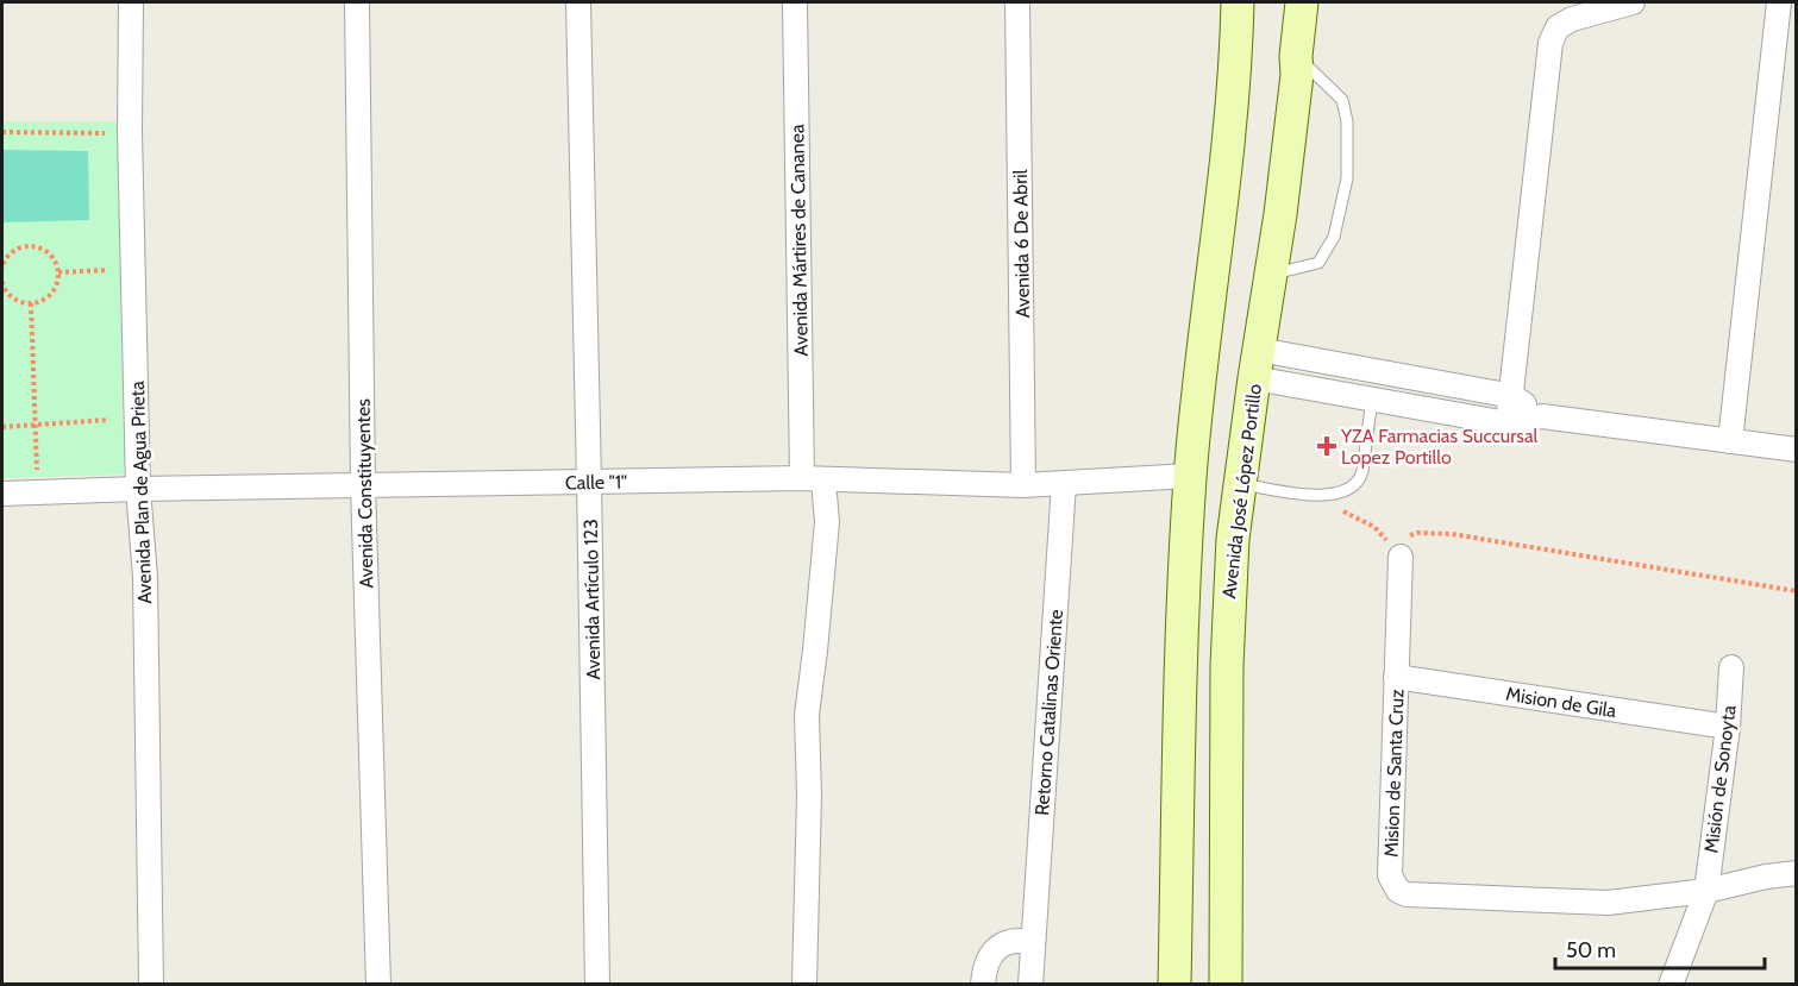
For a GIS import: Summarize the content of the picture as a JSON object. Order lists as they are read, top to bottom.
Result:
{
  "streets": {
    "main road": ["Avenida José López Portillo"],
    "street": [
      "Avenida Mártires de Cananea",
      "Avenida 6 De Abril",
      "Calle \"1\"",
      "Avenida Plan de Agua Prieta",
      "Avenida Constituyentes",
      "Avenida Artículo 123",
      "Mision de Gila",
      "Retorno Catalinas Oriente",
      "Mision de Santa Cruz",
      "Misión de Sonoyta"
    ]
  },
  "crossings": [
    ["Avenida Mártires de Cananea", "Calle \"1\""],
    ["Avenida 6 De Abril", "Calle \"1\""],
    ["Calle \"1\"", "Avenida Plan de Agua Prieta"],
    ["Calle \"1\"", "Avenida Constituyentes"],
    ["Calle \"1\"", "Avenida Artículo 123"],
    ["Calle \"1\"", "Retorno Catalinas Oriente"],
    ["Mision de Gila", "Mision de Santa Cruz"],
    ["Mision de Gila", "Misión de Sonoyta"],
    ["Mision de Santa Cruz", "Misión de Sonoyta"]
  ],
  "places": {
    "health": ["YZA Farmacias Succursal Lopez Portillo"]
  },
  "scale_bar": "50 m"
}
